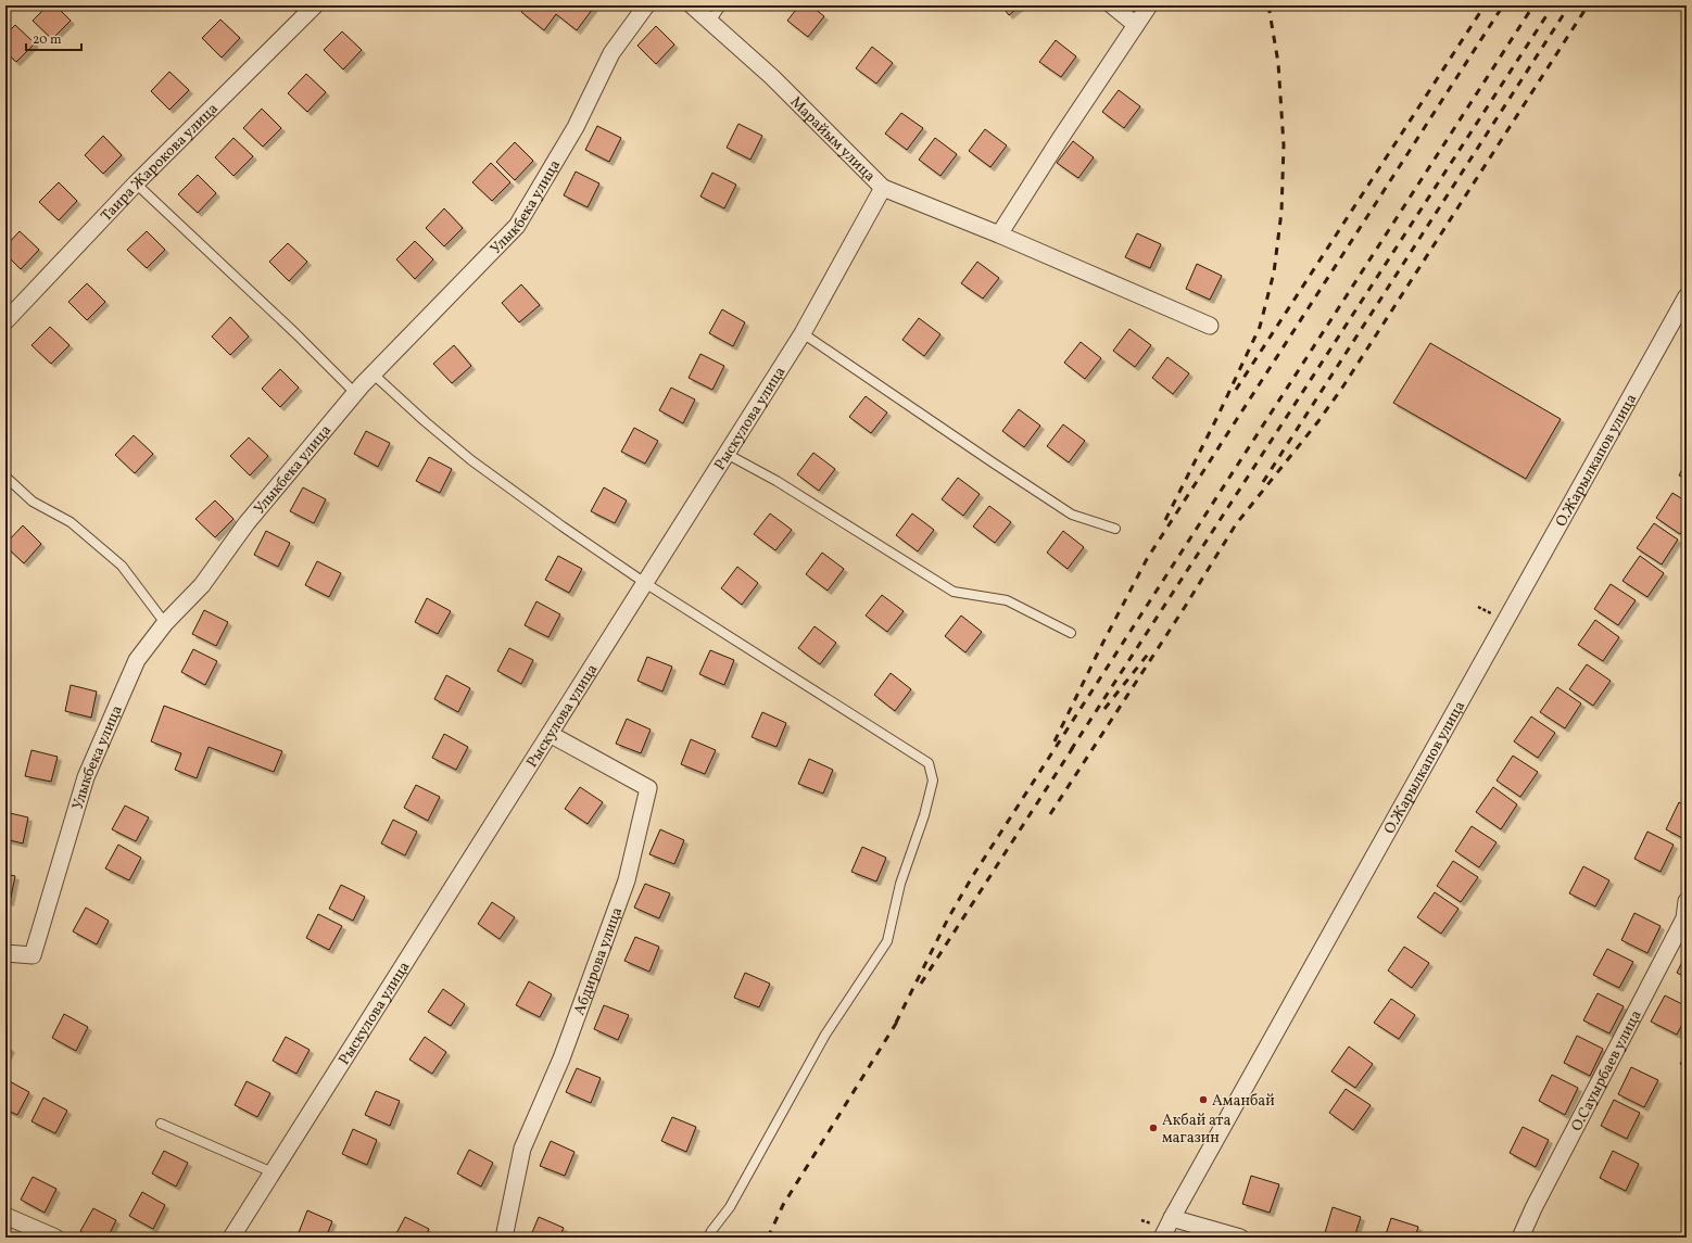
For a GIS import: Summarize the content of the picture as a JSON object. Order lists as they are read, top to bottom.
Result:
{
  "streets": {
    "street": [
      "Марайым улица",
      "Таира Жарокова улица",
      "Улыкбека улица",
      "Рыскулова улица",
      "О.Жарылкапов улица",
      "Абдирова улица",
      "О.Сауырбаев улица"
    ]
  },
  "crossings": [
    ["Марайым улица", "Рыскулова улица"],
    ["Рыскулова улица", "Абдирова улица"]
  ],
  "places": ["Аманбай", "Акбай ата магазин"],
  "scale_bar": "20 m"
}
